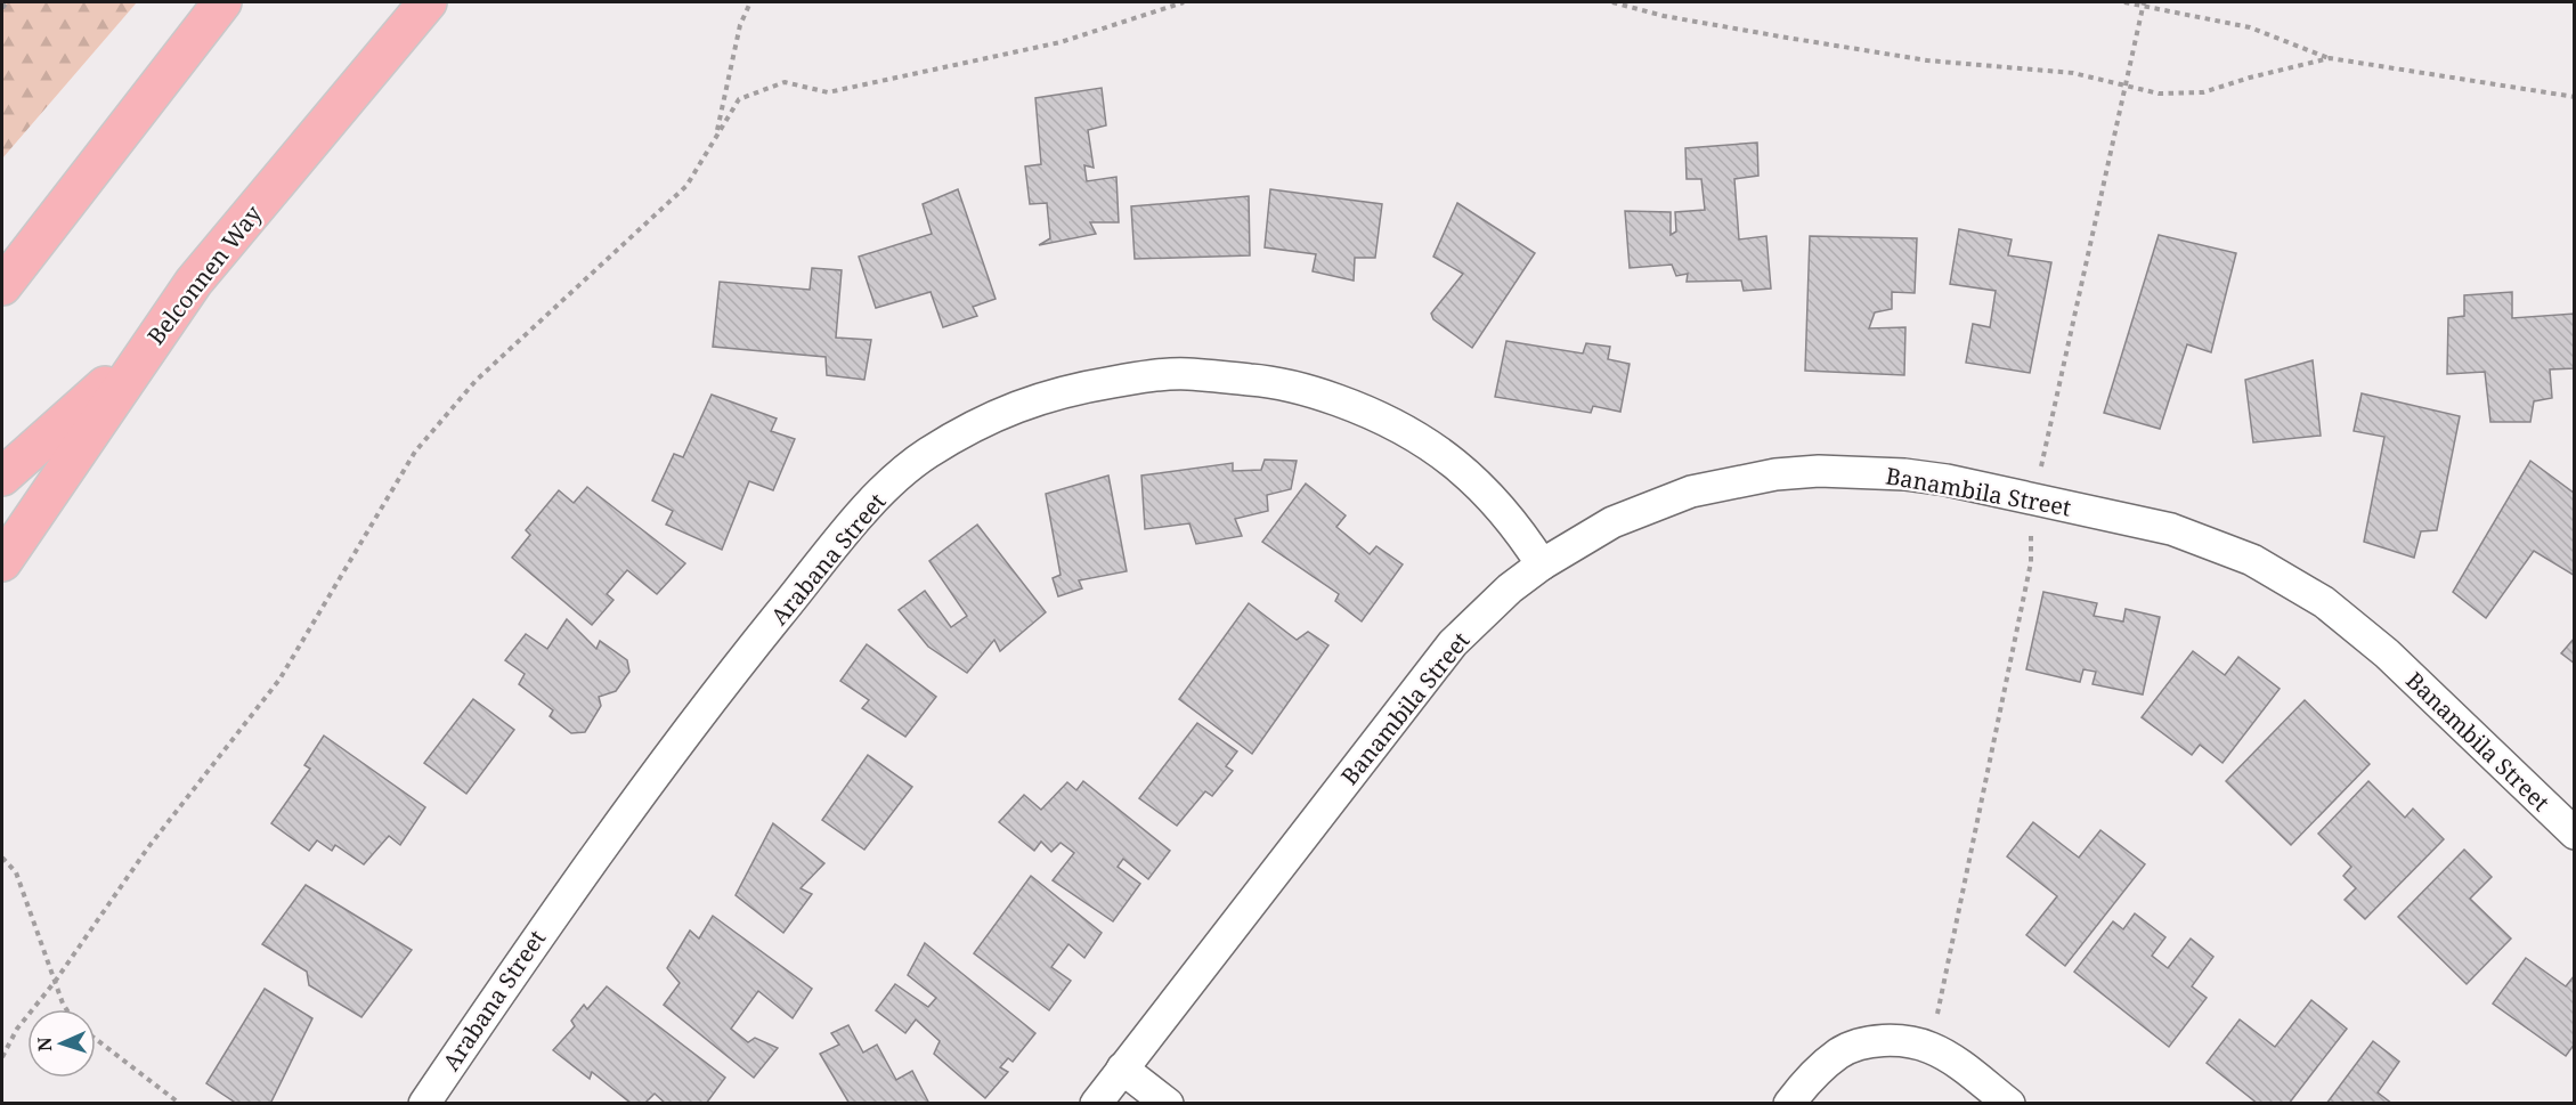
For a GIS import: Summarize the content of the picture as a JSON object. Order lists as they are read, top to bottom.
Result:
{
  "streets": {
    "main road": ["Belconnen Way"],
    "street": ["Banambila Street", "Arabana Street"]
  },
  "crossings": [
    ["Banambila Street", "Arabana Street"]
  ],
  "north": "left"
}
